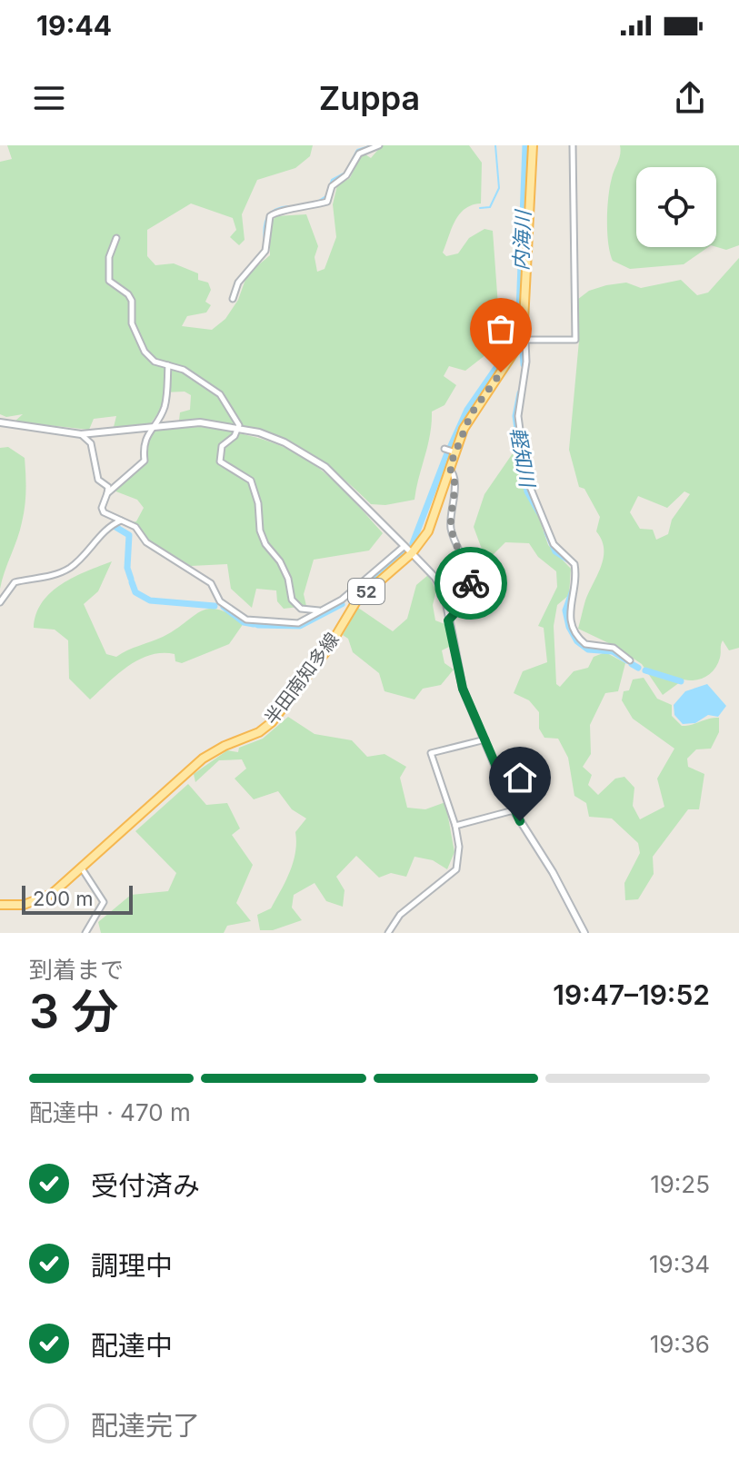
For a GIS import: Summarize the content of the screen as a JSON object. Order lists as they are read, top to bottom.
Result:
{
  "streets": {
    "main road": ["52", "半田南知多線"]
  },
  "water": ["内海川", "軽知川"],
  "scale_bar": "200 m",
  "page": {
    "status": "19:44",
    "header": "Zuppa",
    "scale": "200 m",
    "heading": ["3 分", "到着まで", "19:47–19:52"],
    "bar": "配達中 · 470 m",
    "list": [
      ["受付済み", "19:25"],
      ["調理中", "19:34"],
      ["配達中", "19:36"],
      "配達完了"
    ]
  }
}
